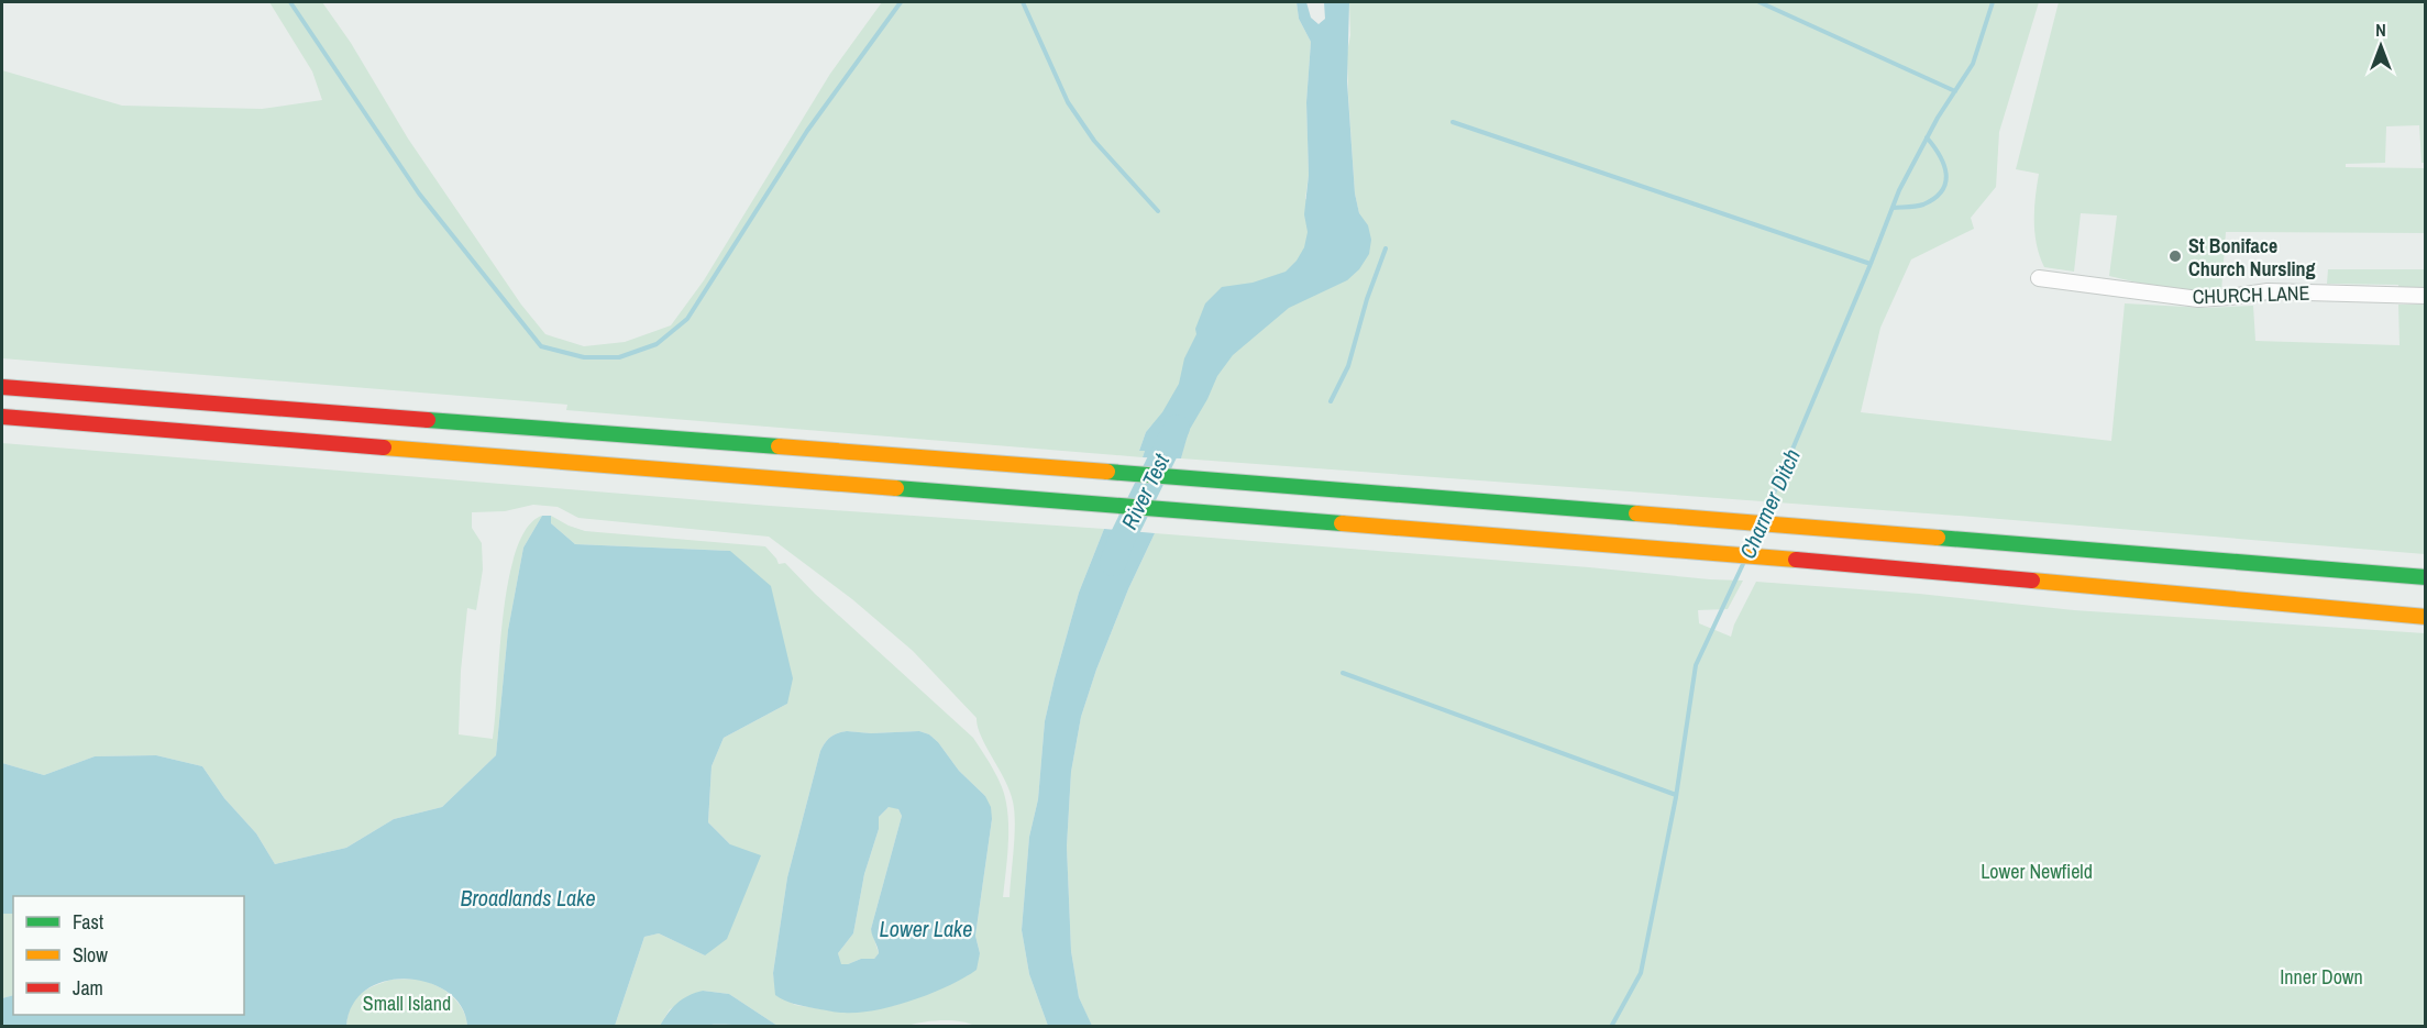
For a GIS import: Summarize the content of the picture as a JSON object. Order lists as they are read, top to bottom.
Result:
{
  "streets": {
    "street": ["CHURCH LANE"]
  },
  "water": [
    "River Test",
    "Charmer Ditch",
    "Broadlands Lake",
    "Lower Lake"
  ],
  "parks": ["Lower Newfield", "Inner Down", "Small Island"],
  "places": ["St Boniface Church Nursling"],
  "legend": ["Fast", "Slow", "Jam"],
  "north": "top"
}
